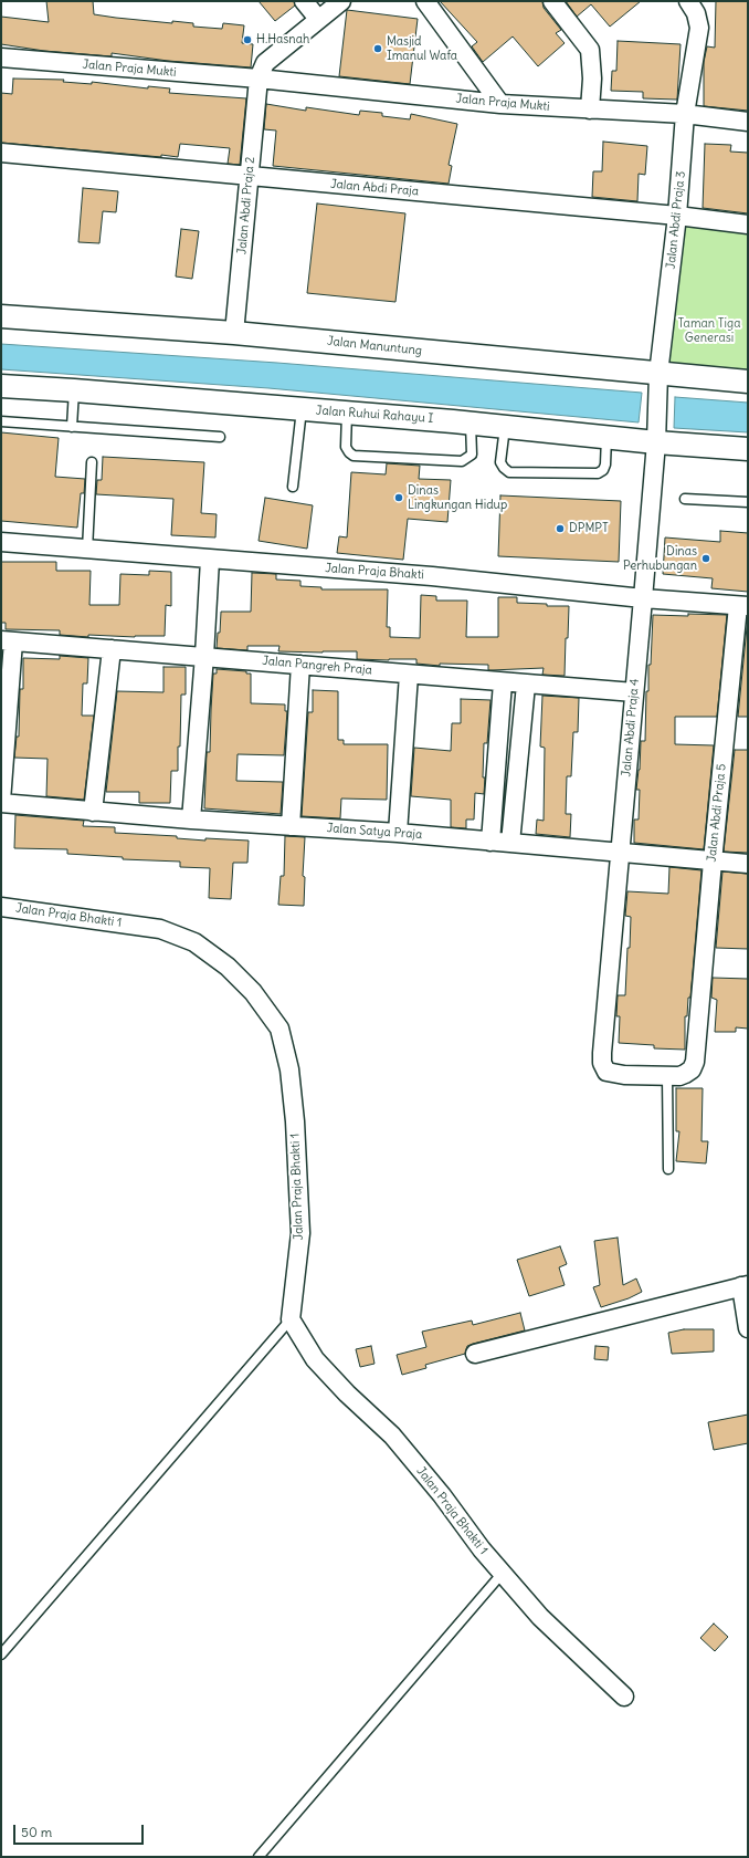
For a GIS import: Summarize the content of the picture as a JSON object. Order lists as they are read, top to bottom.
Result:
{
  "streets": {
    "street": [
      "Jalan Praja Mukti",
      "Jalan Abdi Praja",
      "Jalan Abdi Praja 2",
      "Jalan Abdi Praja 3",
      "Jalan Manuntung",
      "Jalan Ruhui Rahayu I",
      "Jalan Praja Bhakti",
      "Jalan Pangreh Praja",
      "Jalan Abdi Praja 4",
      "Jalan Abdi Praja 5",
      "Jalan Satya Praja",
      "Jalan Praja Bhakti 1"
    ]
  },
  "crossings": [
    ["Jalan Praja Mukti", "Jalan Abdi Praja 2"],
    ["Jalan Praja Mukti", "Jalan Abdi Praja 3"],
    ["Jalan Abdi Praja", "Jalan Abdi Praja 2"],
    ["Jalan Abdi Praja", "Jalan Abdi Praja 3"],
    ["Jalan Abdi Praja 2", "Jalan Manuntung"],
    ["Jalan Abdi Praja 3", "Jalan Manuntung"],
    ["Jalan Abdi Praja 3", "Jalan Ruhui Rahayu I"],
    ["Jalan Abdi Praja 3", "Jalan Abdi Praja 4"],
    ["Jalan Ruhui Rahayu I", "Jalan Abdi Praja 4"],
    ["Jalan Praja Bhakti", "Jalan Abdi Praja 4"],
    ["Jalan Praja Bhakti", "Jalan Abdi Praja 5"],
    ["Jalan Pangreh Praja", "Jalan Abdi Praja 4"],
    ["Jalan Abdi Praja 4", "Jalan Abdi Praja 5"],
    ["Jalan Abdi Praja 4", "Jalan Satya Praja"],
    ["Jalan Abdi Praja 5", "Jalan Satya Praja"]
  ],
  "parks": ["Taman Tiga Generasi"],
  "places": [
    "H.Hasnah",
    "Masjid Imanul Wafa",
    "Dinas Lingkungan Hidup",
    "DPMPT",
    "Dinas Perhubungan"
  ],
  "scale_bar": "50 m"
}
